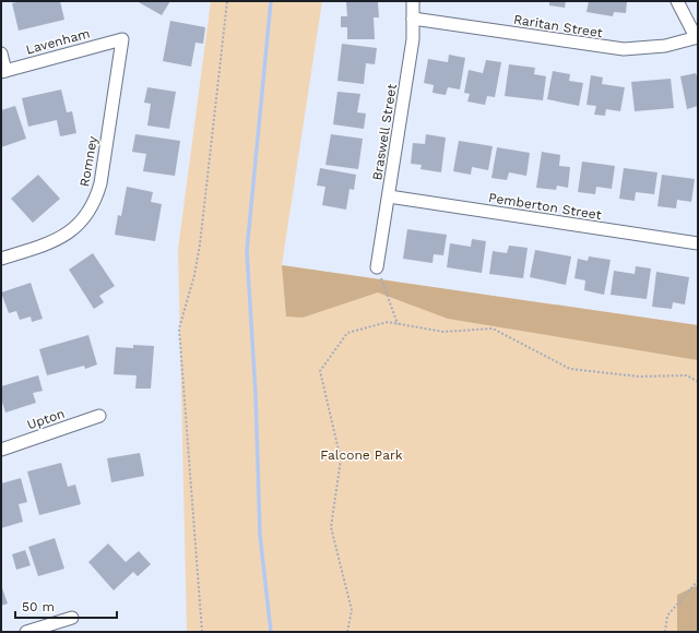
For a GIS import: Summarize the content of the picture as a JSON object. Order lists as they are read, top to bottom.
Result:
{
  "streets": {
    "street": [
      "Raritan Street",
      "Lavenham",
      "Braswell Street",
      "Romney",
      "Pemberton Street",
      "Upton"
    ]
  },
  "crossings": [
    ["Raritan Street", "Braswell Street"],
    ["Lavenham", "Romney"],
    ["Braswell Street", "Pemberton Street"]
  ],
  "parks": ["Falcone Park"],
  "scale_bar": "50 m"
}
